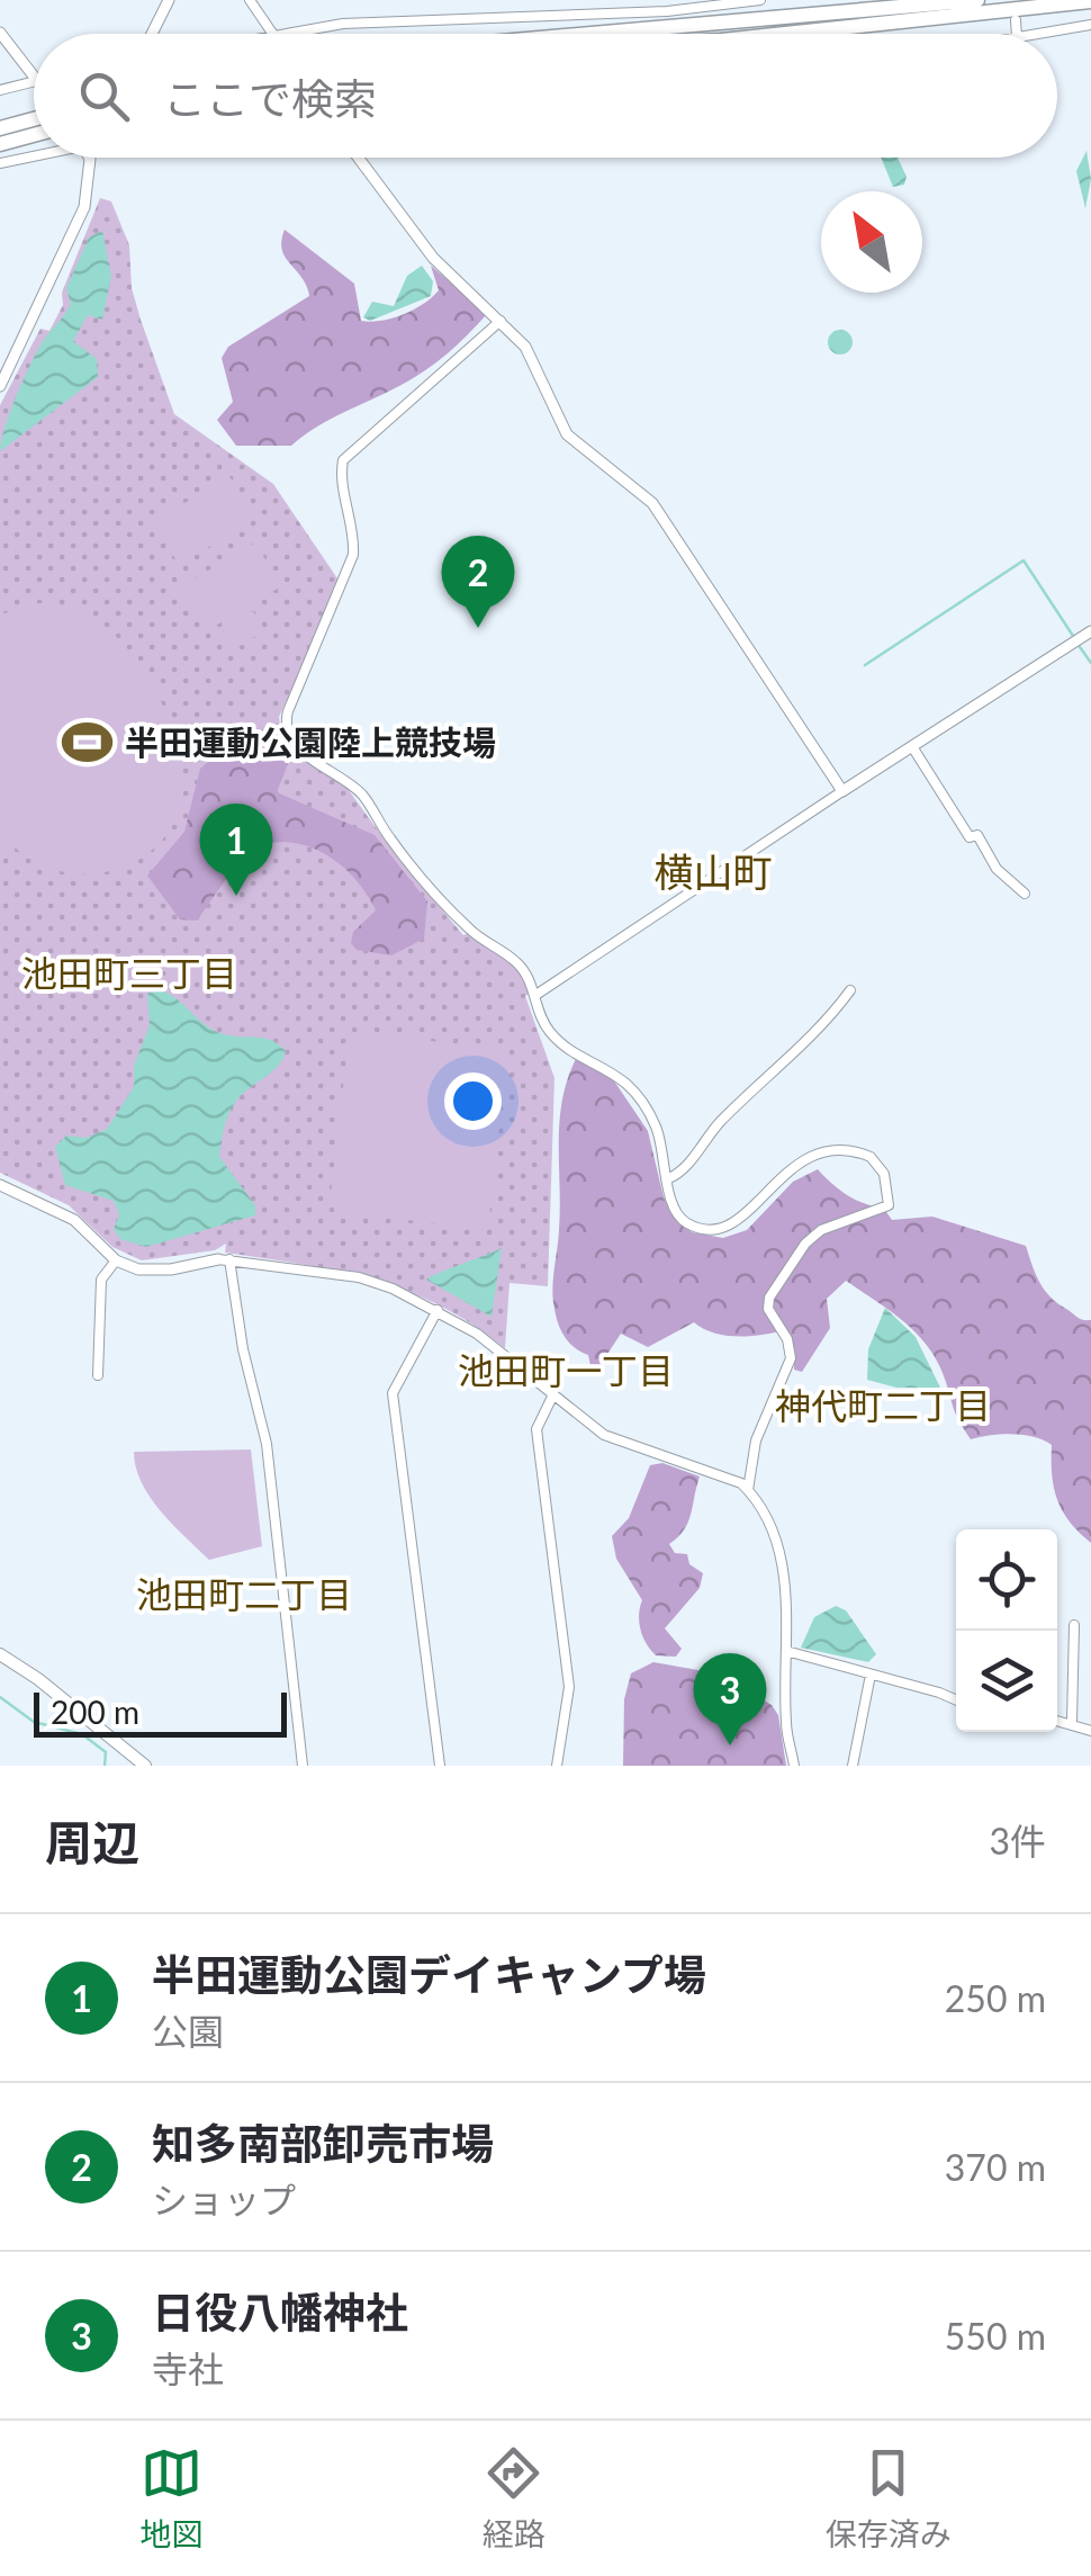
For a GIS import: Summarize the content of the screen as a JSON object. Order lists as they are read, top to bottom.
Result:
{
  "districts": [
    "横山町",
    "池田町三丁目",
    "池田町一丁目",
    "神代町二丁目",
    "池田町二丁目"
  ],
  "places": {
    "sports": ["半田運動公園陸上競技場"]
  },
  "scale_bar": "200 m",
  "north": "top left",
  "page": {
    "search": "ここで検索",
    "pins": ["2", "1", "3"],
    "scale": "200 m",
    "heading": ["周辺", "3件"],
    "list": [
      {
        "mark": "1",
        "name": "半田運動公園デイキャンプ場",
        "note": "公園",
        "value": "250 m"
      },
      {
        "mark": "2",
        "name": "知多南部卸売市場",
        "note": "ショップ",
        "value": "370 m"
      },
      {
        "mark": "3",
        "name": "日役八幡神社",
        "note": "寺社",
        "value": "550 m"
      }
    ],
    "nav": ["地図", "経路", "保存済み"]
  }
}
